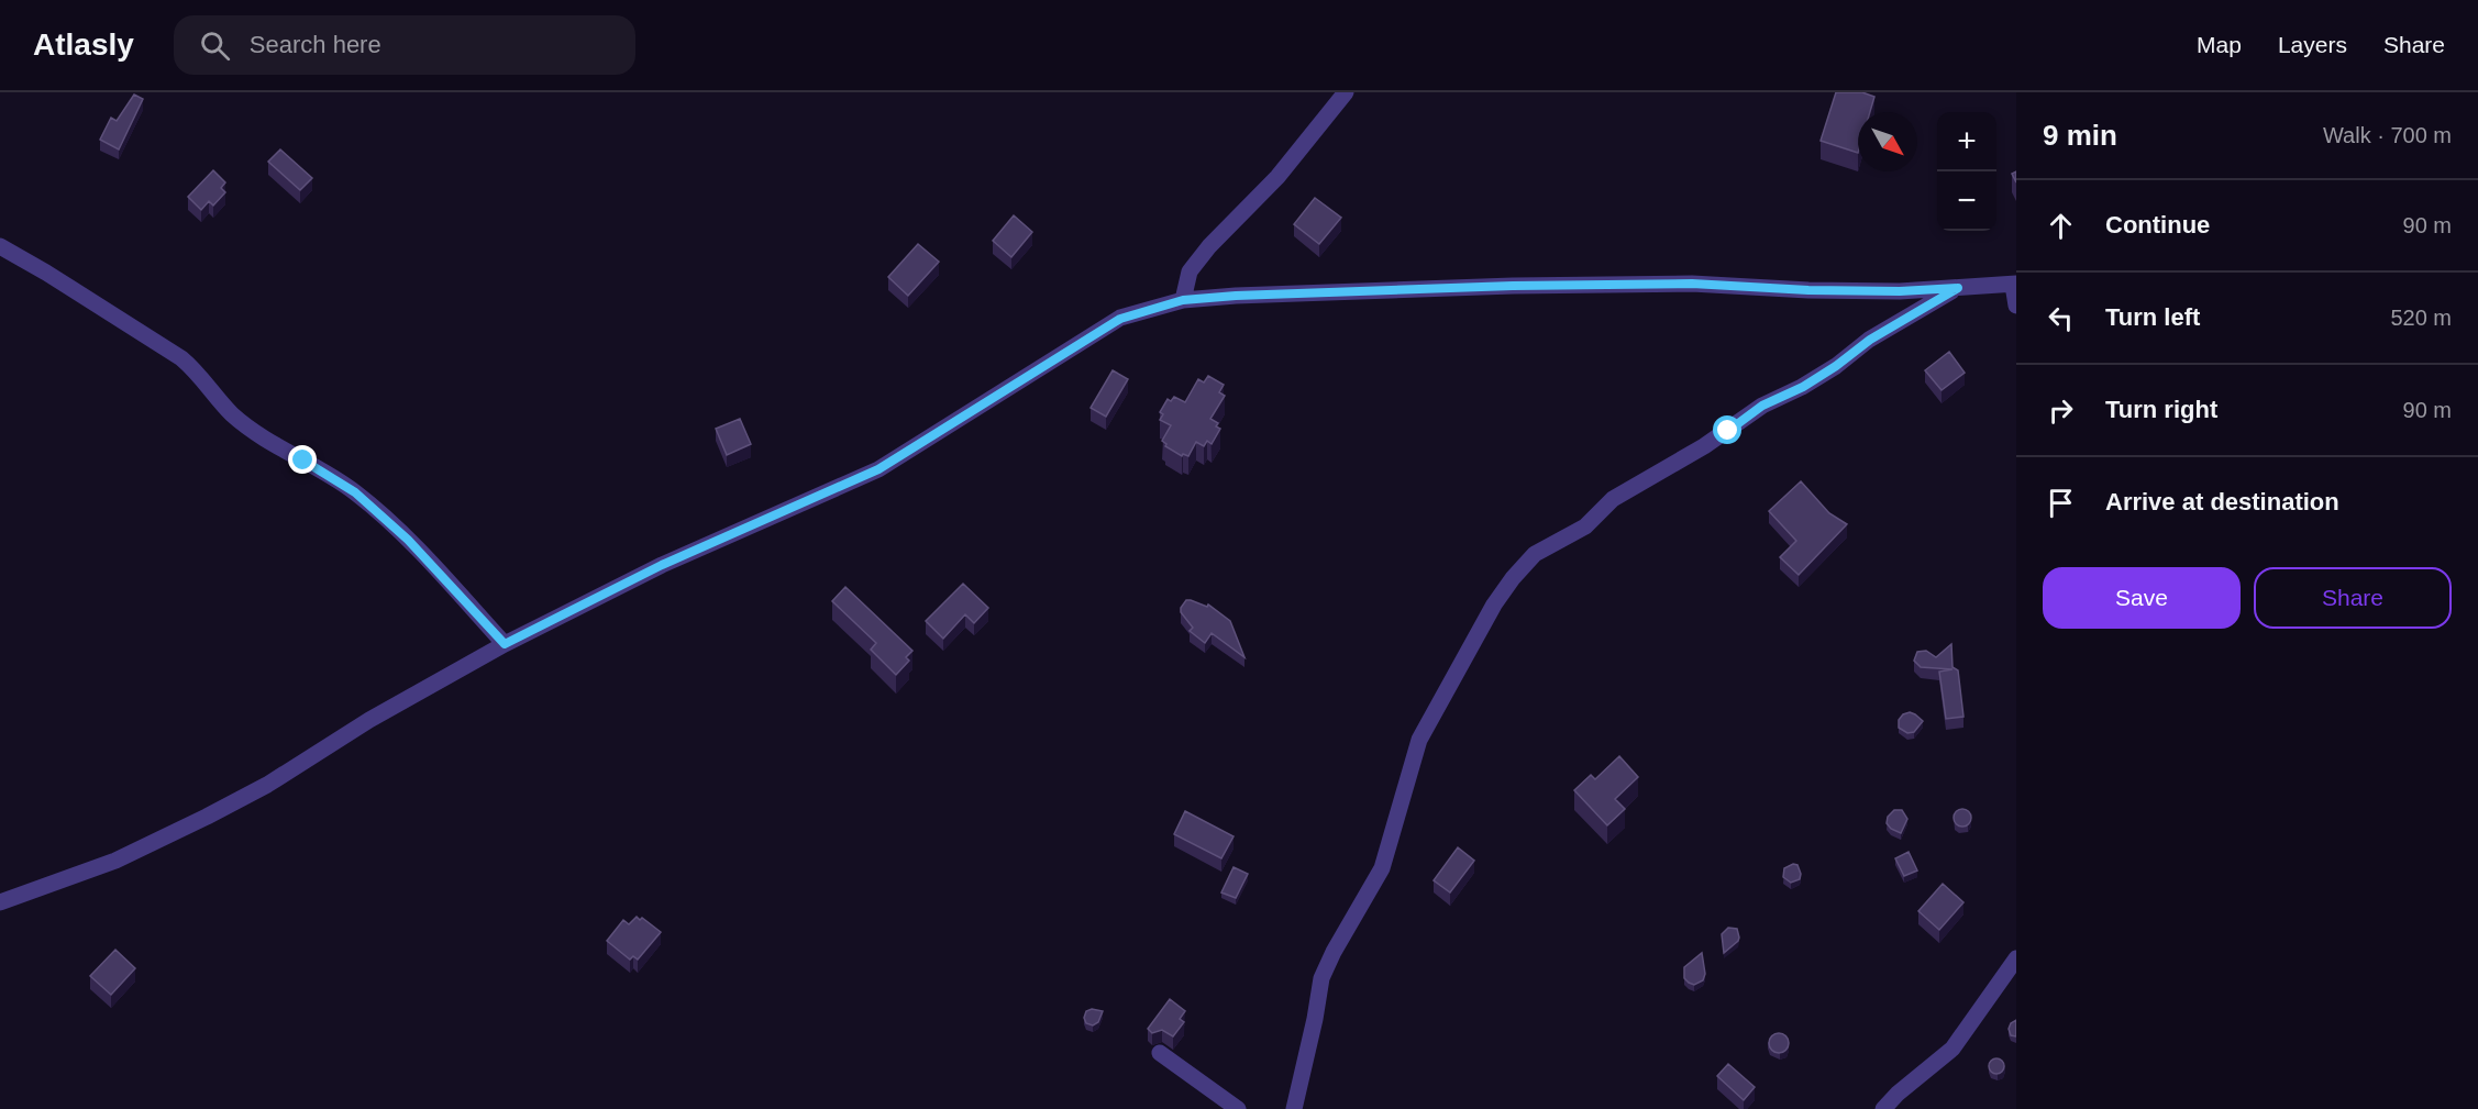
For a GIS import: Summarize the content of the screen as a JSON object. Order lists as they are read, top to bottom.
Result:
{
  "north": "bottom right",
  "page": {
    "header": "Atlasly",
    "search": "Search here",
    "nav": ["Map", "Layers", "Share"],
    "heading": ["9 min", "Walk · 700 m"],
    "map_buttons": ["+", "−"],
    "list": [
      ["Continue", "90 m"],
      ["Turn left", "520 m"],
      ["Turn right", "90 m"],
      "Arrive at destination"
    ],
    "buttons": ["Save", "Share"]
  }
}
